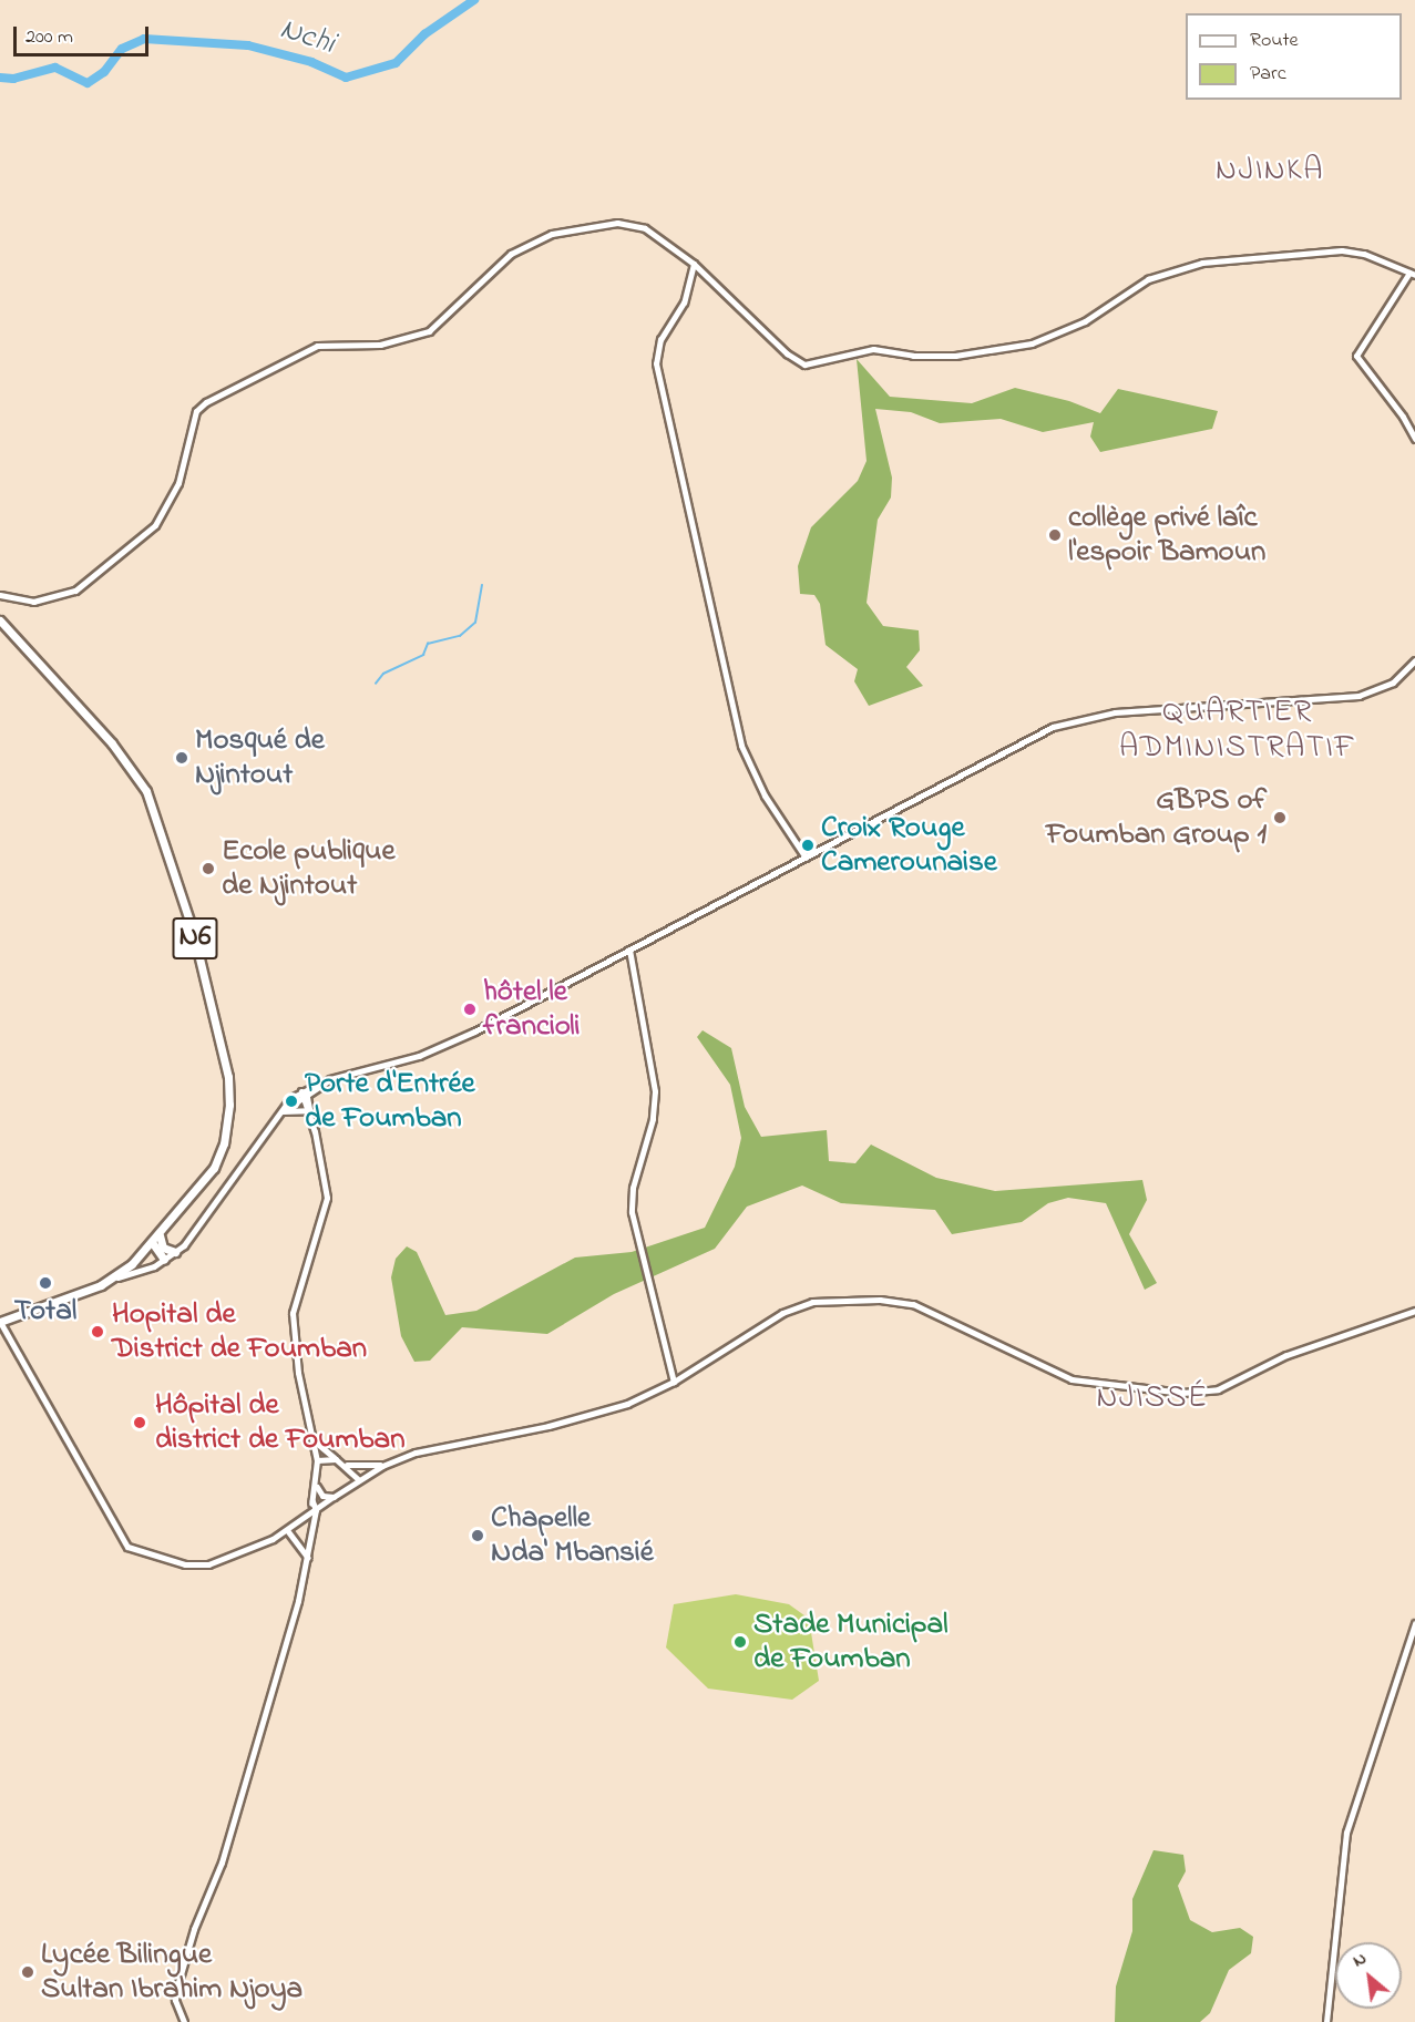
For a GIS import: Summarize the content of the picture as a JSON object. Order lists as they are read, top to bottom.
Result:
{
  "streets": {
    "highway": ["N6"]
  },
  "districts": ["NJINKA", "QUARTIER ADMINISTRATIF", "NJISSÉ"],
  "water": ["Nchi"],
  "places": [
    "collège privé laîc l'espoir Bamoun",
    "Mosqué de Njintout",
    "GBPS of Foumban Group 1",
    "Croix Rouge Camerounaise",
    "Ecole publique de Njintout",
    "hôtel le francioli",
    "Porte d'Entrée de Foumban",
    "Total",
    "Hopital de District de Foumban",
    "Hôpital de district de Foumban",
    "Chapelle Nda' Mbansié",
    "Stade Municipal de Foumban",
    "Lycée Bilingue Sultan Ibrahim Njoya"
  ],
  "legend": ["Route", "Parc"],
  "scale_bar": "200 m",
  "north": "top left"
}
